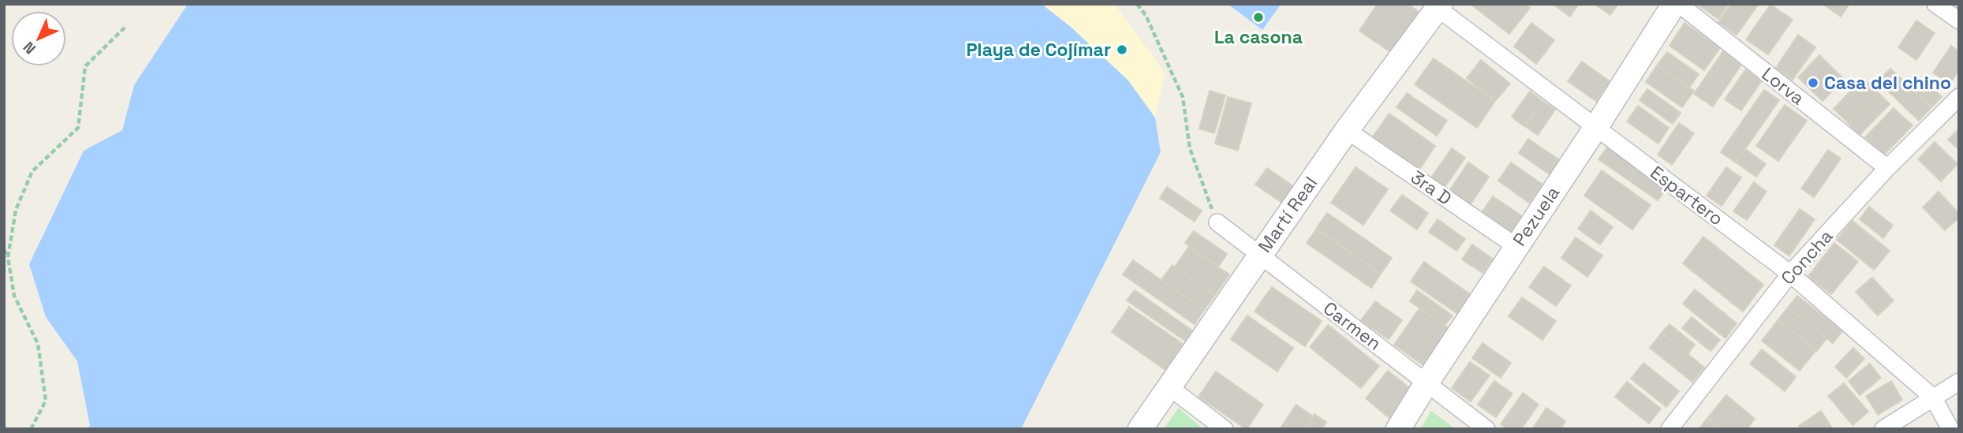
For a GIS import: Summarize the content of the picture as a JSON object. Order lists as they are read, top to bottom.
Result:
{
  "streets": {
    "main road": ["Martí Real", "Pezuela"],
    "street": [
      "Lorva",
      "3ra D",
      "Espartero",
      "Concha",
      "Carmen"
    ]
  },
  "crossings": [
    ["Lorva", "Concha"],
    ["3ra D", "Martí Real"],
    ["3ra D", "Pezuela"],
    ["Espartero", "Martí Real"],
    ["Espartero", "Pezuela"],
    ["Espartero", "Concha"],
    ["Martí Real", "Carmen"],
    ["Pezuela", "Carmen"]
  ],
  "places": ["La casona", "Playa de Cojímar", "Casa del chino"],
  "north": "bottom left"
}
